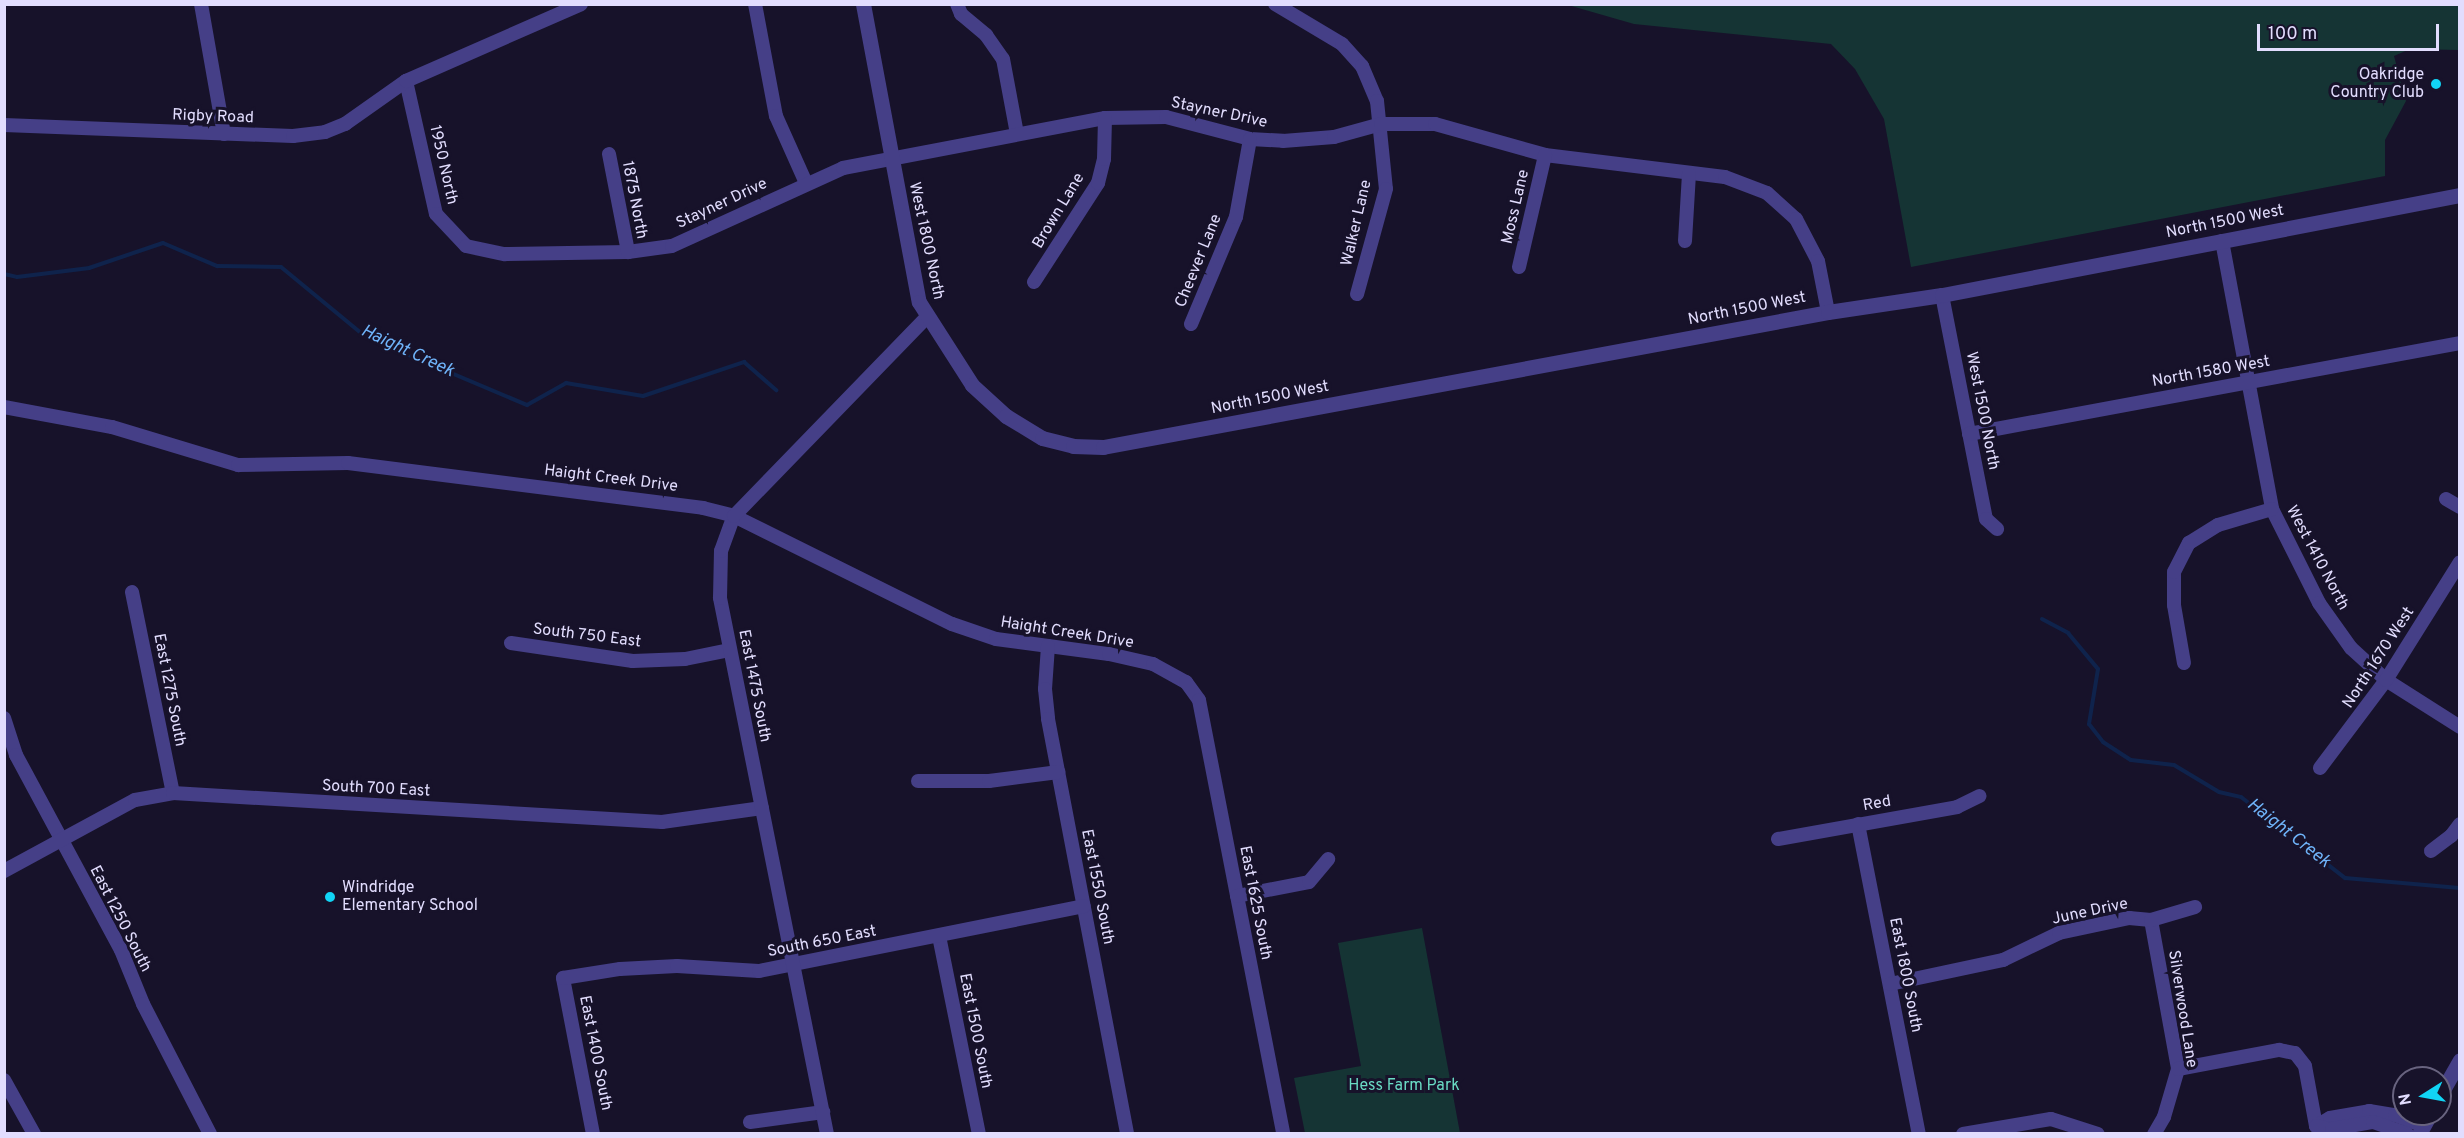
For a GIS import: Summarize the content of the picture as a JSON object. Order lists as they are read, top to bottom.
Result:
{
  "streets": {
    "street": [
      "Stayner Drive",
      "Rigby Road",
      "1950 North",
      "1875 North",
      "Moss Lane",
      "Brown Lane",
      "North 1500 West",
      "Walker Lane",
      "West 1800 North",
      "Cheever Lane",
      "North 1580 West",
      "West 1500 North",
      "Haight Creek Drive",
      "West 1410 North",
      "South 750 East",
      "North 1670 West",
      "East 1475 South",
      "East 1275 South",
      "South 700 East",
      "Red",
      "East 1550 South",
      "East 1625 South",
      "June Drive",
      "East 1250 South",
      "South 650 East",
      "East 1800 South",
      "Silverwood Lane",
      "East 1500 South",
      "East 1400 South"
    ]
  },
  "crossings": [
    ["Stayner Drive", "1950 North"],
    ["Stayner Drive", "1875 North"],
    ["Stayner Drive", "Moss Lane"],
    ["Stayner Drive", "Brown Lane"],
    ["Stayner Drive", "North 1500 West"],
    ["Stayner Drive", "Walker Lane"],
    ["Stayner Drive", "West 1800 North"],
    ["Stayner Drive", "Cheever Lane"],
    ["Rigby Road", "1950 North"],
    ["North 1500 West", "West 1800 North"],
    ["North 1500 West", "West 1500 North"],
    ["North 1500 West", "West 1410 North"],
    ["West 1800 North", "East 1475 South"],
    ["North 1580 West", "West 1500 North"],
    ["North 1580 West", "West 1410 North"],
    ["Haight Creek Drive", "East 1475 South"],
    ["Haight Creek Drive", "East 1550 South"],
    ["Haight Creek Drive", "East 1625 South"],
    ["West 1410 North", "North 1670 West"],
    ["South 750 East", "East 1475 South"],
    ["East 1475 South", "South 700 East"],
    ["East 1475 South", "South 650 East"],
    ["East 1275 South", "South 700 East"],
    ["South 700 East", "East 1250 South"],
    ["Red", "East 1800 South"],
    ["East 1550 South", "South 650 East"],
    ["June Drive", "East 1800 South"],
    ["June Drive", "Silverwood Lane"],
    ["South 650 East", "East 1500 South"],
    ["South 650 East", "East 1400 South"]
  ],
  "water": ["Haight Creek"],
  "parks": ["Hess Farm Park"],
  "places": ["Oakridge Country Club", "Windridge Elementary School"],
  "scale_bar": "100 m",
  "north": "left"
}
